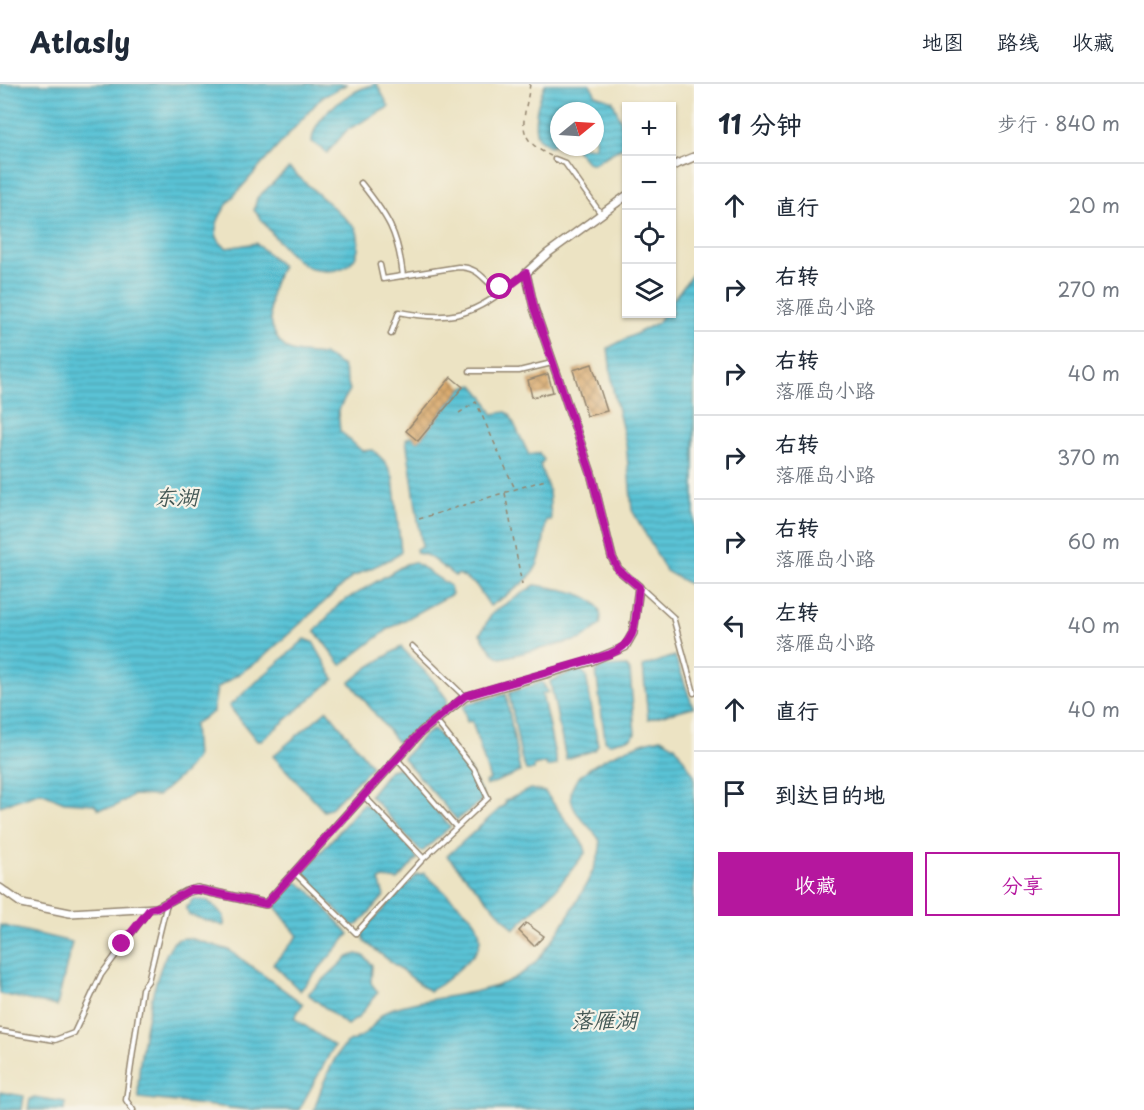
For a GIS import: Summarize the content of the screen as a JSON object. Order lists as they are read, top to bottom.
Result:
{
  "water": ["东湖", "落雁湖"],
  "north": "right",
  "page": {
    "header": "Atlasly",
    "nav": ["地图", "路线", "收藏"],
    "heading": ["11 分钟", "步行 · 840 m"],
    "map_buttons": ["+", "−"],
    "list": [
      ["直行", "20 m"],
      ["右转", "落雁岛小路", "270 m"],
      ["右转", "落雁岛小路", "40 m"],
      ["右转", "落雁岛小路", "370 m"],
      ["右转", "落雁岛小路", "60 m"],
      ["左转", "落雁岛小路", "40 m"],
      ["直行", "40 m"],
      "到达目的地"
    ],
    "buttons": ["收藏", "分享"]
  }
}
